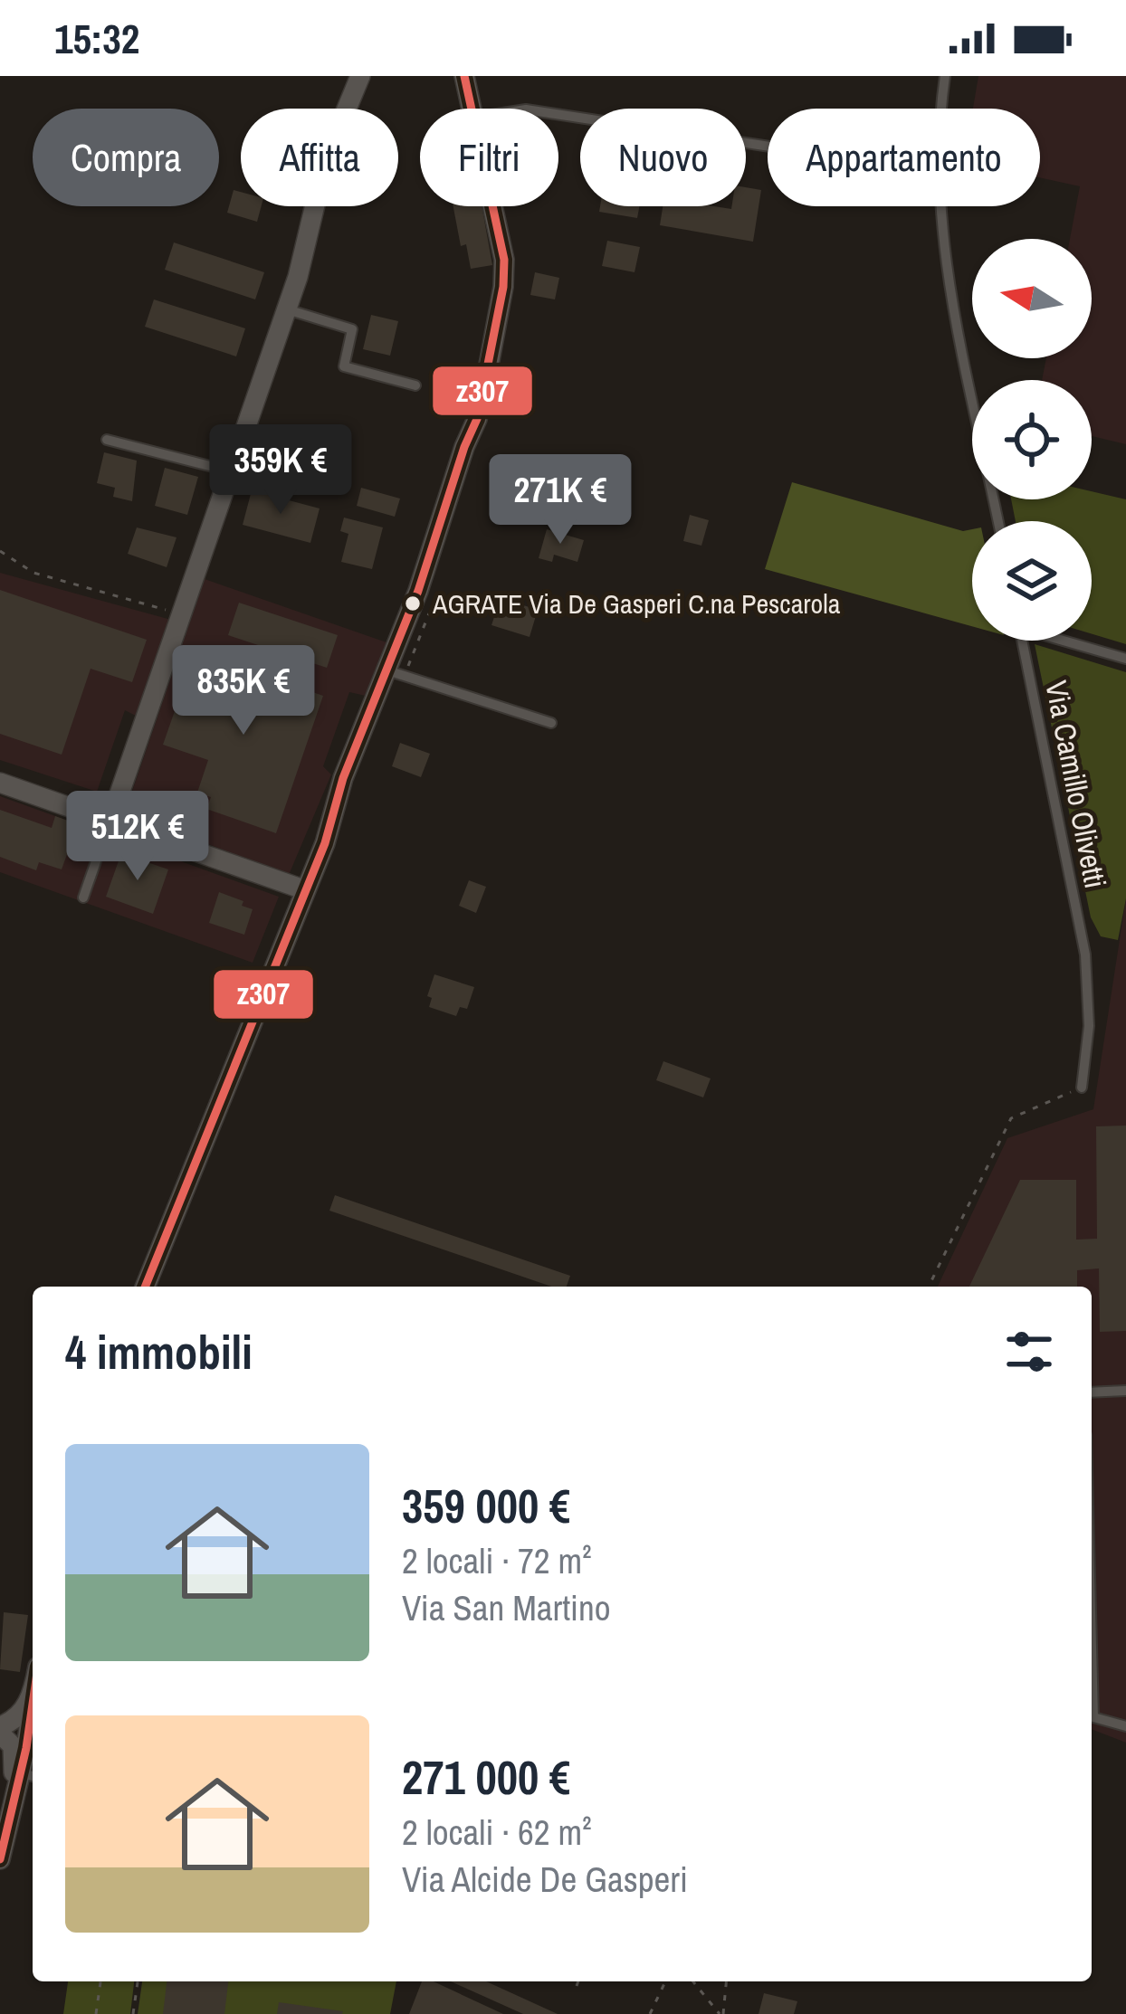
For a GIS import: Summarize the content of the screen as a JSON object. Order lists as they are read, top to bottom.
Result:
{
  "streets": {
    "lane": ["Via Camillo Olivetti"]
  },
  "places": ["AGRATE Via De Gasperi C.na Pescarola"],
  "lines": ["transit line z307"],
  "north": "left",
  "page": {
    "status": "15:32",
    "chip": [
      "Compra",
      "Affitta",
      "Filtri",
      "Nuovo",
      "Appartamento"
    ],
    "price": [
      "359K €",
      "271K €",
      "835K €",
      "512K €"
    ],
    "heading": "4 immobili",
    "list": [
      {
        "name": "359 000 €",
        "note": "2 locali · 72 m² · Via San Martino"
      },
      {
        "name": "271 000 €",
        "note": "2 locali · 62 m² · Via Alcide De Gasperi"
      }
    ]
  }
}
